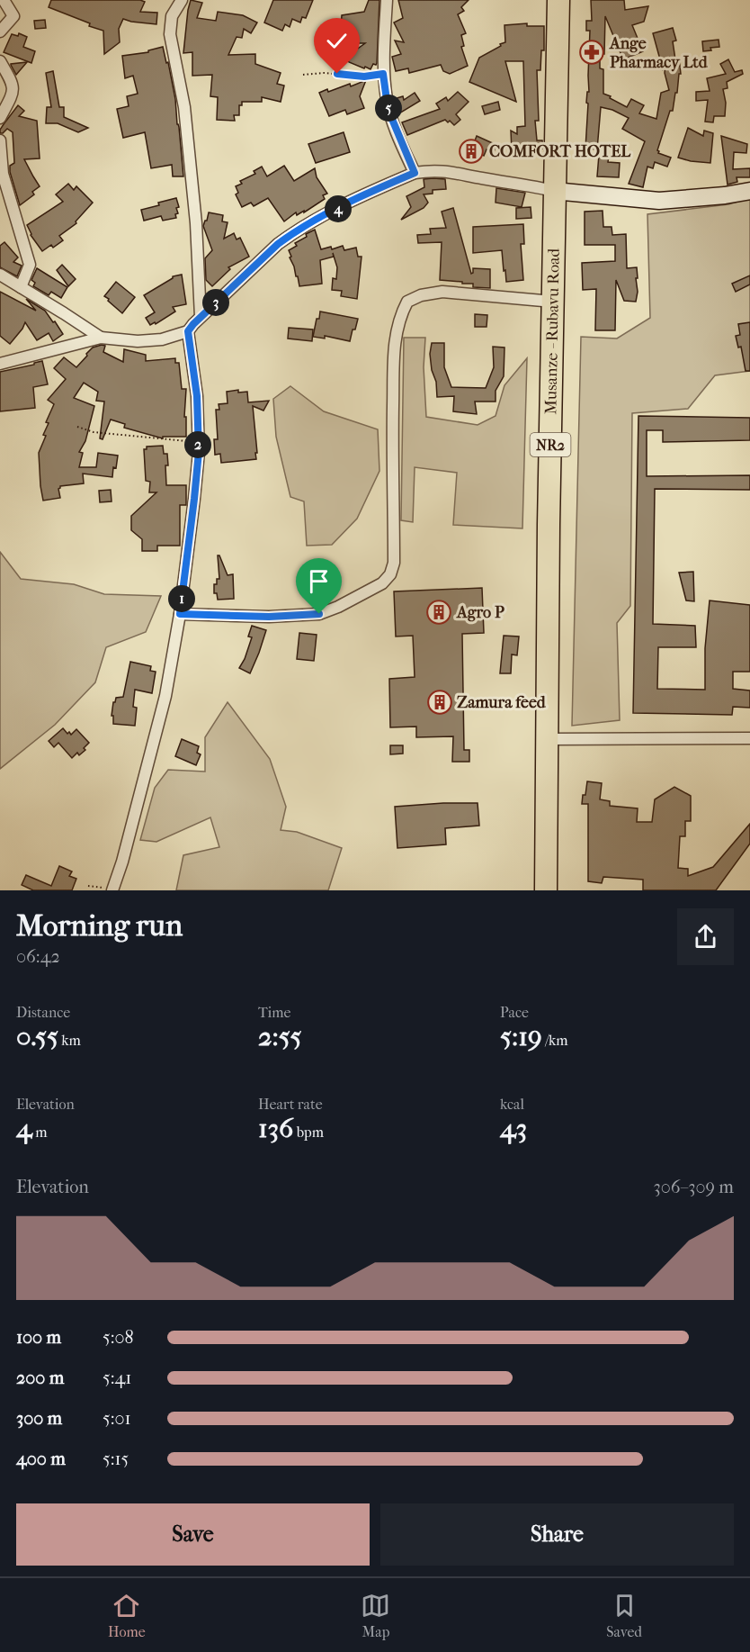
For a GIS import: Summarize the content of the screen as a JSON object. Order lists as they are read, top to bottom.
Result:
{
  "streets": {
    "highway": ["Musanze - Rubavu Road", "NR2"]
  },
  "places": {
    "pharmacy": ["Ange Pharmacy Ltd"],
    "building": ["COMFORT HOTEL", "Agro P", "Zamura feed"]
  },
  "page": {
    "pins": [
      "5",
      "4",
      "3",
      "2",
      "1"
    ],
    "heading": ["Morning run", "06:42"],
    "stats": [
      ["Distance", "0.55 km"],
      ["Time", "2:55"],
      ["Pace", "5:19 /km"],
      ["Elevation", "4 m"],
      ["Heart rate", "136 bpm"],
      ["kcal", "43"]
    ],
    "chart": ["Elevation", "306–309 m"],
    "list": [
      {
        "name": "100 m",
        "note": "5:08"
      },
      {
        "name": "200 m",
        "note": "5:41"
      },
      {
        "name": "300 m",
        "note": "5:01"
      },
      {
        "name": "400 m",
        "note": "5:15"
      }
    ],
    "buttons": ["Save", "Share"],
    "tabs": ["Home", "Map", "Saved"]
  }
}
